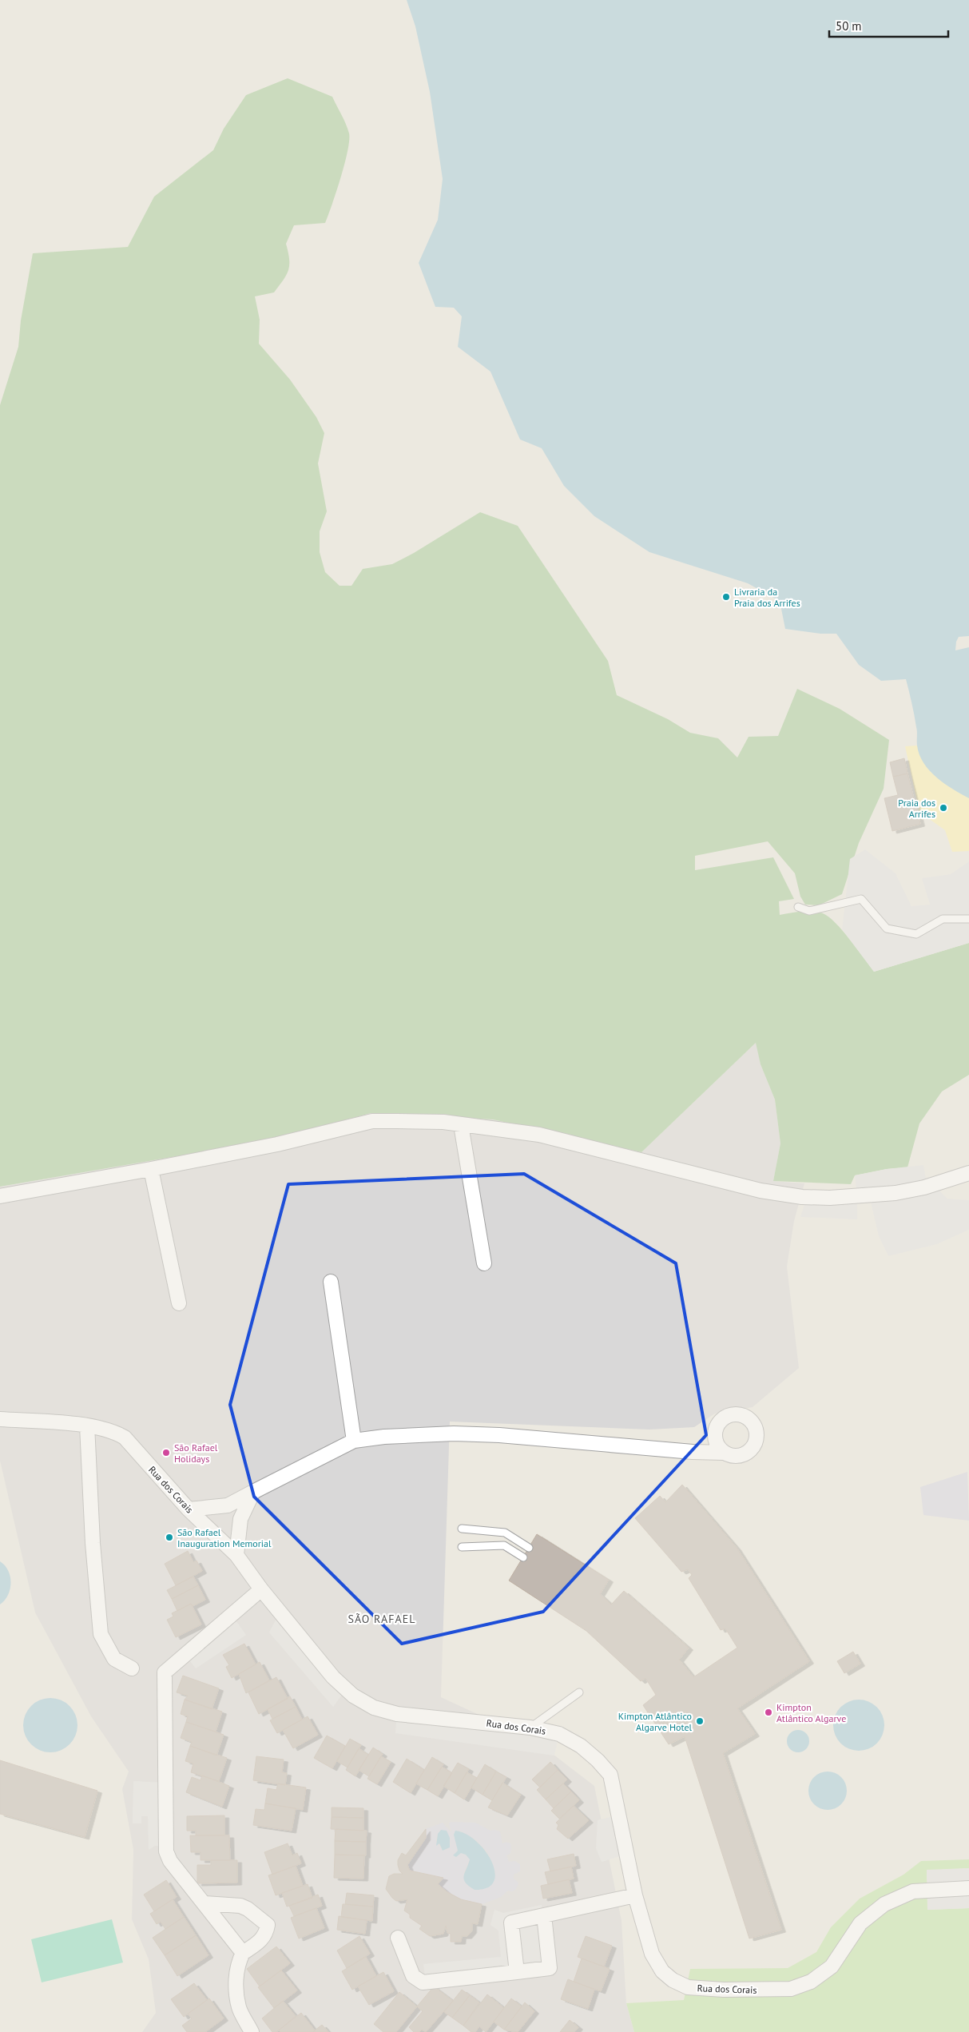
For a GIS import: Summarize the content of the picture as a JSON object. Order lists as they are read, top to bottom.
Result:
{
  "streets": {
    "street": ["Rua dos Corais"]
  },
  "districts": ["SÃO RAFAEL"],
  "places": [
    "Livraria da Praia dos Arrifes",
    "Praia dos Arrifes",
    "São Rafael Holidays",
    "São Rafael Inauguration Memorial",
    "Kimpton Atlântico Algarve",
    "Kimpton Atlântico Algarve Hotel"
  ],
  "scale_bar": "50 m"
}
